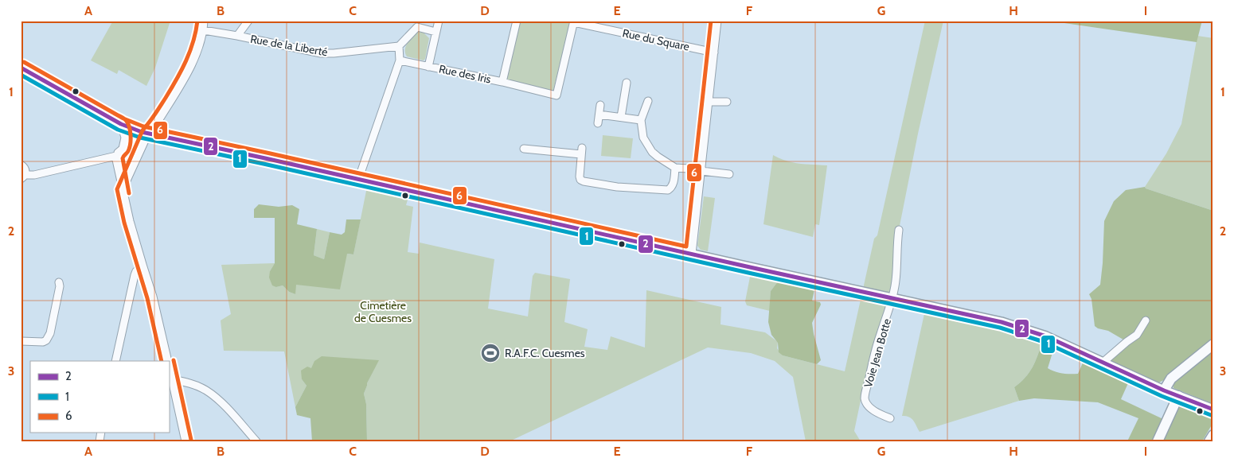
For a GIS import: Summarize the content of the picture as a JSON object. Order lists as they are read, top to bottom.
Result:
{
  "streets": {
    "street": [
      "Rue du Square",
      "Rue de la Liberté",
      "Rue des Iris",
      "Voie Jean Botte"
    ]
  },
  "crossings": [
    ["Rue du Square", "Rue des Iris"]
  ],
  "parks": ["Cimetière de Cuesmes"],
  "places": {
    "sports": ["R.A.F.C. Cuesmes"]
  },
  "lines": ["transit line 6", "transit line 2", "transit line 1"],
  "legend": ["2", "1", "6"],
  "grid": {
    "columns": [
      "A",
      "B",
      "C",
      "D",
      "E",
      "F",
      "G",
      "H",
      "I"
    ],
    "rows": ["1", "2", "3"]
  }
}
